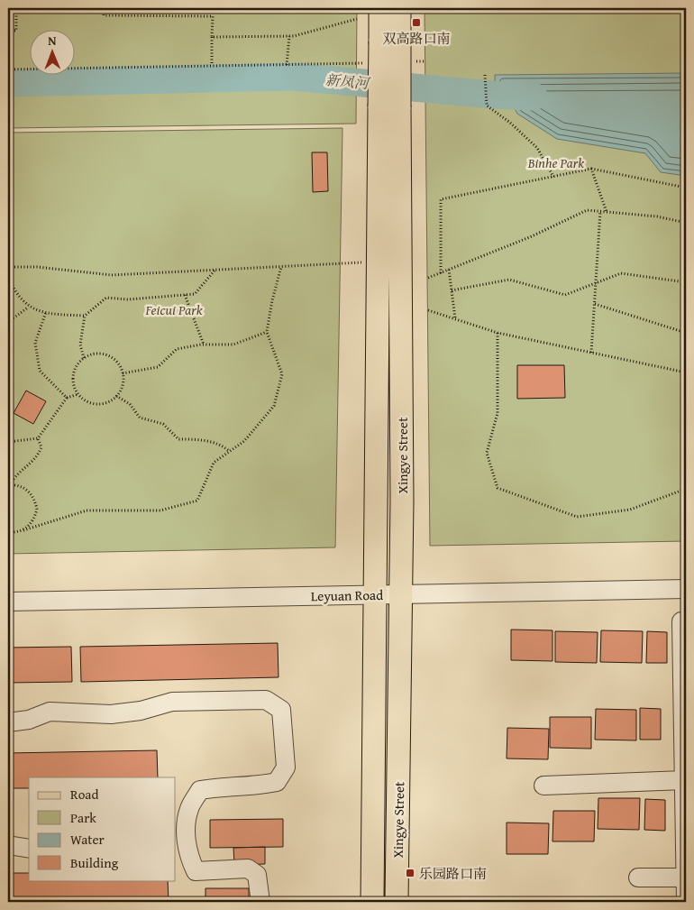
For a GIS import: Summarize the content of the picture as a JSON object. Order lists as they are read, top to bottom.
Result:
{
  "streets": {
    "main road": ["Xingye Street"],
    "street": ["Leyuan Road"]
  },
  "crossings": [
    ["Xingye Street", "Leyuan Road"]
  ],
  "water": ["新凤河"],
  "parks": ["Binhe Park", "Feicui Park"],
  "places": {
    "transit": ["双高路口南", "乐园路口南"]
  },
  "legend": [
    "Road",
    "Park",
    "Water",
    "Building"
  ],
  "north": "top"
}
